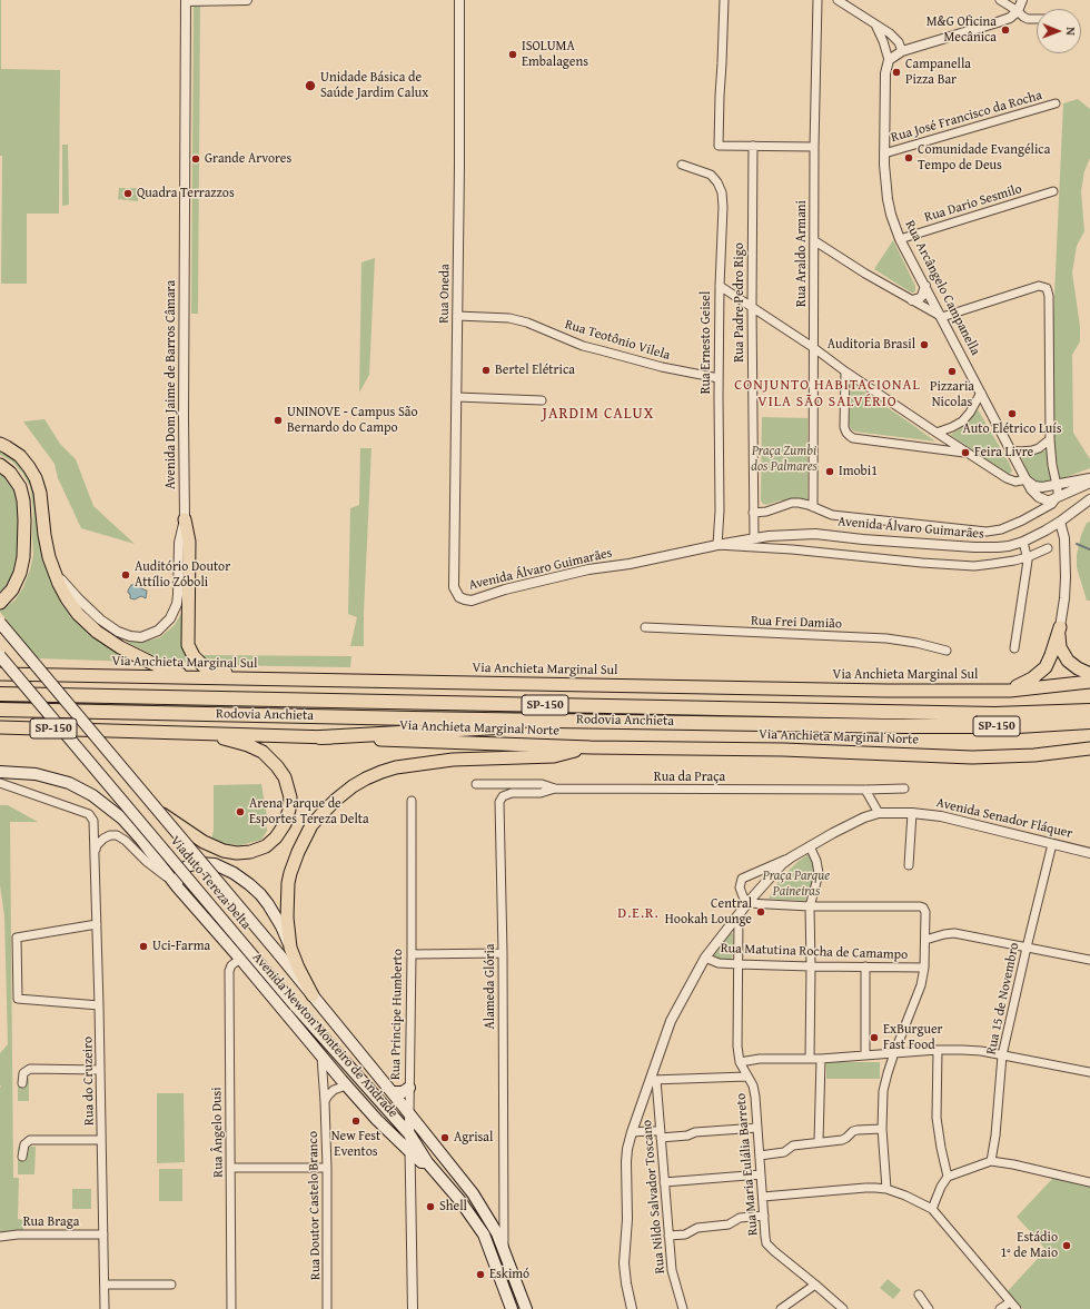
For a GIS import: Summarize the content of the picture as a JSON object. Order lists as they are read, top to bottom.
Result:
{
  "streets": {
    "highway": [
      "Via Anchieta Marginal Sul",
      "SP-150",
      "Rodovia Anchieta",
      "Via Anchieta Marginal Norte"
    ],
    "main road": ["Viaduto Tereza Delta", "Avenida Newton Monteiro de Andrade"],
    "street": [
      "Rua José Francisco da Rocha",
      "Rua Dario Sesmilo",
      "Rua Araldo Armani",
      "Rua Arcângelo Campanella",
      "Rua Oneda",
      "Rua Padre Pedro Rigo",
      "Rua Teotônio Vilela",
      "Rua Ernesto Geisel",
      "Avenida Dom Jaime de Barros Câmara",
      "Avenida Álvaro Guimarães",
      "Rua Frei Damião",
      "Rua da Praça",
      "Avenida Senador Fláquer",
      "Rua Matutina Rocha de Camampo",
      "Alameda Glória",
      "Rua 15 de Novembro",
      "Rua Principe Humberto",
      "Rua do Cruzeiro",
      "Rua Ângelo Dusi",
      "Rua Maria Eulália Barreto",
      "Rua Nildo Salvador Toscano",
      "Rua Doutor Castelo Branco",
      "Rua Braga"
    ]
  },
  "crossings": [
    ["Rua José Francisco da Rocha", "Rua Arcângelo Campanella"],
    ["Rua Dario Sesmilo", "Rua Arcângelo Campanella"],
    ["Rua Araldo Armani", "Avenida Álvaro Guimarães"],
    ["Rua Arcângelo Campanella", "Avenida Álvaro Guimarães"],
    ["Rua Oneda", "Rua Teotônio Vilela"],
    ["Rua Oneda", "Avenida Álvaro Guimarães"],
    ["Rua Padre Pedro Rigo", "Avenida Álvaro Guimarães"],
    ["Rua Teotônio Vilela", "Rua Ernesto Geisel"],
    ["Rua Ernesto Geisel", "Avenida Álvaro Guimarães"],
    ["Rua da Praça", "Alameda Glória"],
    ["Avenida Senador Fláquer", "Rua 15 de Novembro"],
    ["Viaduto Tereza Delta", "Rua Principe Humberto"],
    ["Viaduto Tereza Delta", "Avenida Newton Monteiro de Andrade"],
    ["Rua Matutina Rocha de Camampo", "Rua Maria Eulália Barreto"],
    ["Alameda Glória", "Avenida Newton Monteiro de Andrade"],
    ["Rua Principe Humberto", "Avenida Newton Monteiro de Andrade"],
    ["Avenida Newton Monteiro de Andrade", "Rua Ângelo Dusi"],
    ["Avenida Newton Monteiro de Andrade", "Rua Doutor Castelo Branco"],
    ["Rua do Cruzeiro", "Rua Braga"]
  ],
  "districts": ["CONJUNTO HABITACIONAL VILA SÃO SALVÉRIO", "JARDIM CALUX", "D.E.R."],
  "parks": ["Praça Zumbi dos Palmares", "Praça Parque Paineiras"],
  "places": [
    "M&G Oficina Mecânica",
    "ISOLUMA Embalagens",
    "Campanella Pizza Bar",
    "Unidade Básica de Saúde Jardim Calux",
    "Comunidade Evangélica Tempo de Deus",
    "Grande Arvores",
    "Quadra Terrazzos",
    "Auditoria Brasil",
    "Bertel Elétrica",
    "Pizzaria Nicolas",
    "Auto Elétrico Luís",
    "UNINOVE - Campus São Bernardo do Campo",
    "Feira Livre",
    "Imobi1",
    "Auditório Doutor Attílio Zóboli",
    "Arena Parque de Esportes Tereza Delta",
    "Central Hookah Lounge",
    "Uci-Farma",
    "ExBurguer Fast Food",
    "New Fest Eventos",
    "Agrisal",
    "Shell",
    "Estádio 1º de Maio",
    "Eskimó"
  ],
  "north": "right"
}
